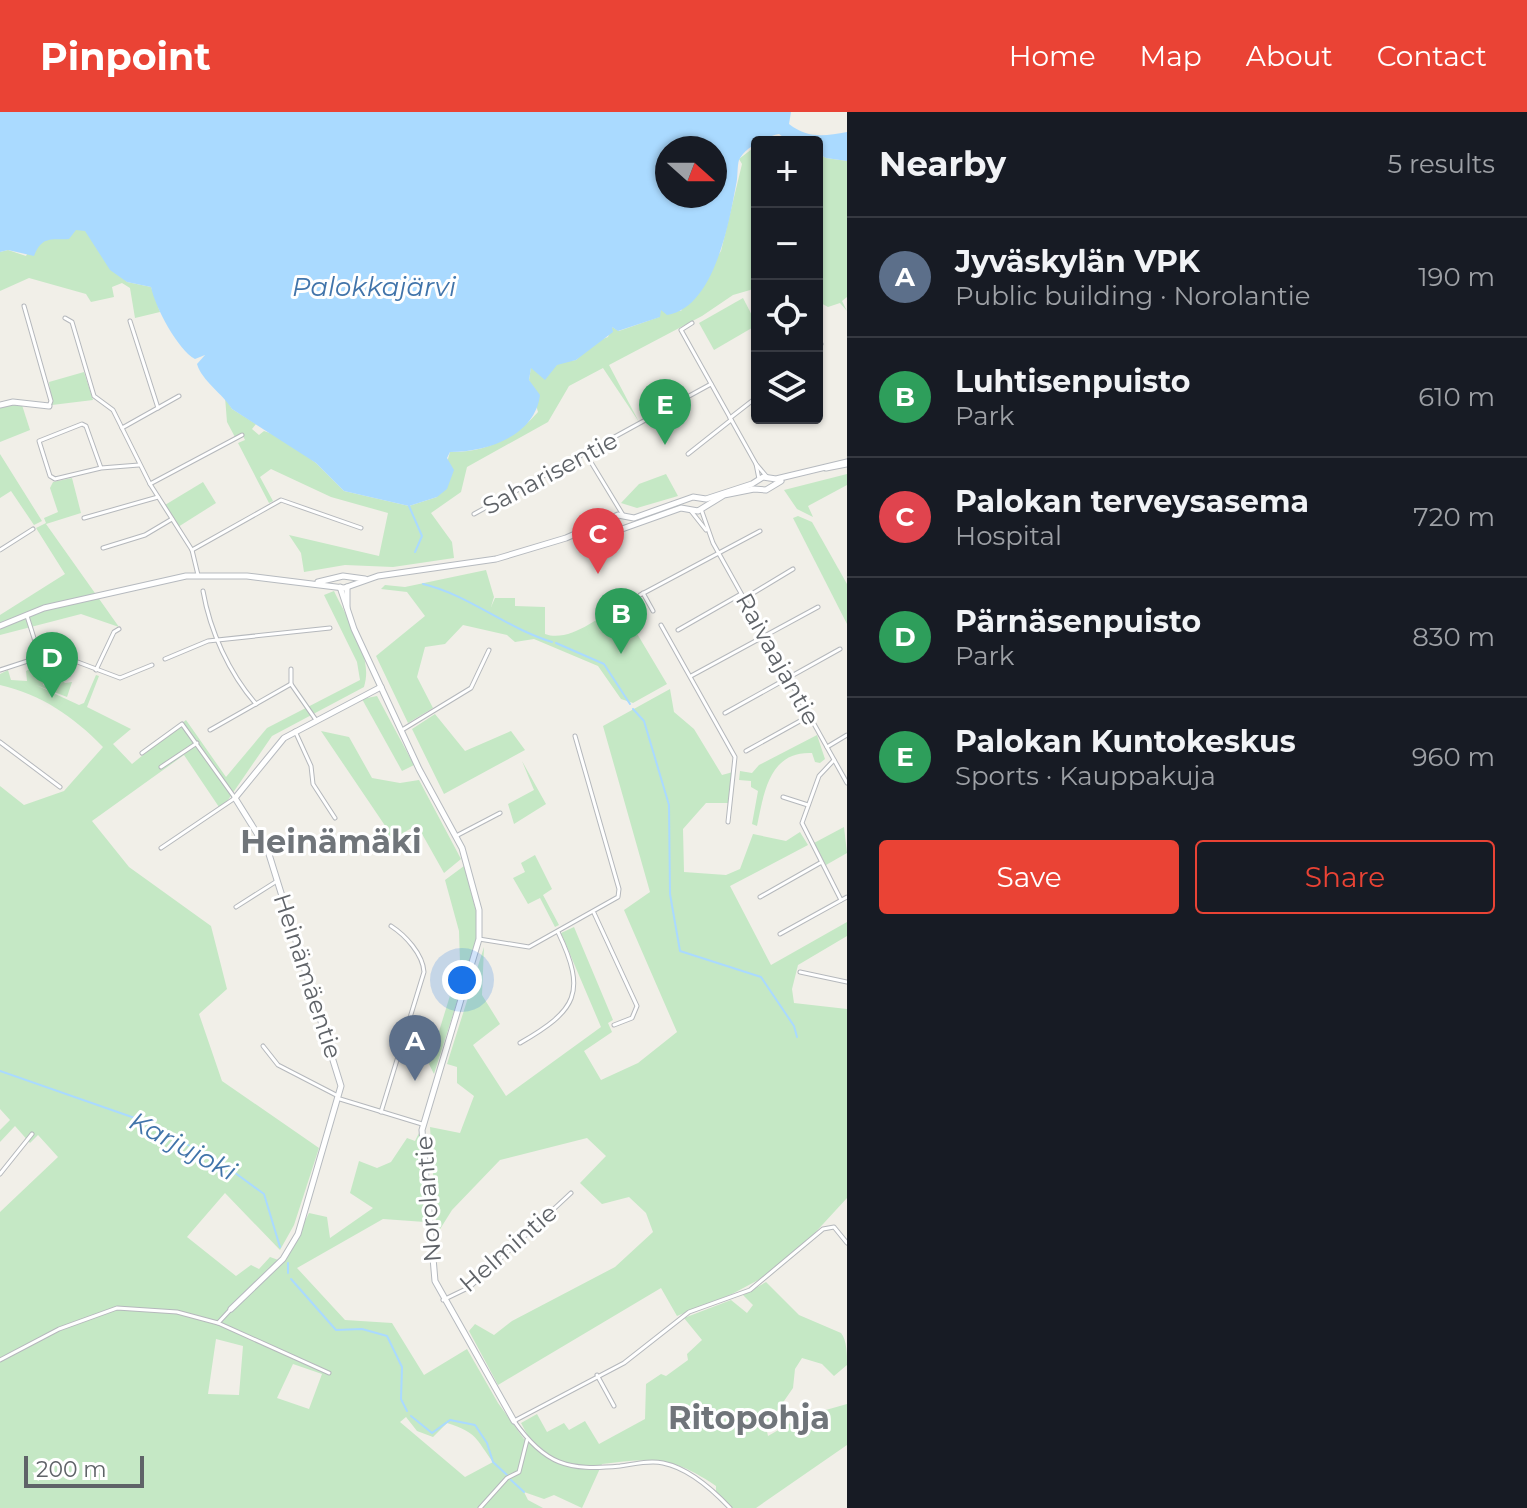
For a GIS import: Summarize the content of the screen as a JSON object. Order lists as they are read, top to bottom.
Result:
{
  "streets": {
    "street": [
      "Saharisentie",
      "Raivaajantie",
      "Heinämäentie",
      "Norolantie",
      "Helmintie"
    ]
  },
  "crossings": [
    ["Norolantie", "Helmintie"]
  ],
  "districts": ["Heinämäki", "Ritopohja"],
  "water": ["Palokkajärvi", "Karjujoki"],
  "scale_bar": "200 m",
  "north": "right",
  "page": {
    "header": "Pinpoint",
    "nav": [
      "Home",
      "Map",
      "About",
      "Contact"
    ],
    "heading": ["Nearby", "5 results"],
    "map_buttons": ["+", "−"],
    "list": [
      {
        "mark": "A",
        "name": "Jyväskylän VPK",
        "note": "Public building · Norolantie",
        "value": "190 m"
      },
      {
        "mark": "B",
        "name": "Luhtisenpuisto",
        "note": "Park",
        "value": "610 m"
      },
      {
        "mark": "C",
        "name": "Palokan terveysasema",
        "note": "Hospital",
        "value": "720 m"
      },
      {
        "mark": "D",
        "name": "Pärnäsenpuisto",
        "note": "Park",
        "value": "830 m"
      },
      {
        "mark": "E",
        "name": "Palokan Kuntokeskus",
        "note": "Sports · Kauppakuja",
        "value": "960 m"
      }
    ],
    "pins": [
      "E",
      "C",
      "B",
      "D",
      "A"
    ],
    "buttons": ["Save", "Share"],
    "scale": "200 m"
  }
}
